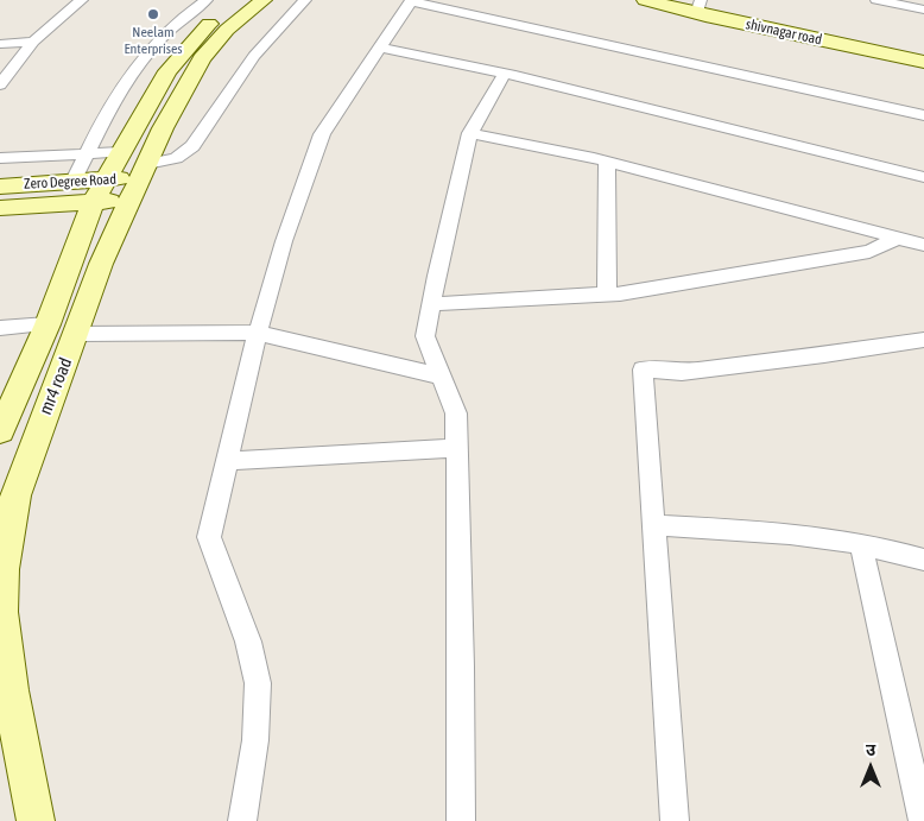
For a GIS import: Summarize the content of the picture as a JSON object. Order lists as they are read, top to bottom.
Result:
{
  "streets": {
    "street": ["shivnagar road", "Zero Degree Road", "mr4 road"]
  },
  "crossings": [
    ["Zero Degree Road", "mr4 road"]
  ],
  "places": ["Neelam Enterprises"],
  "north": "top"
}
